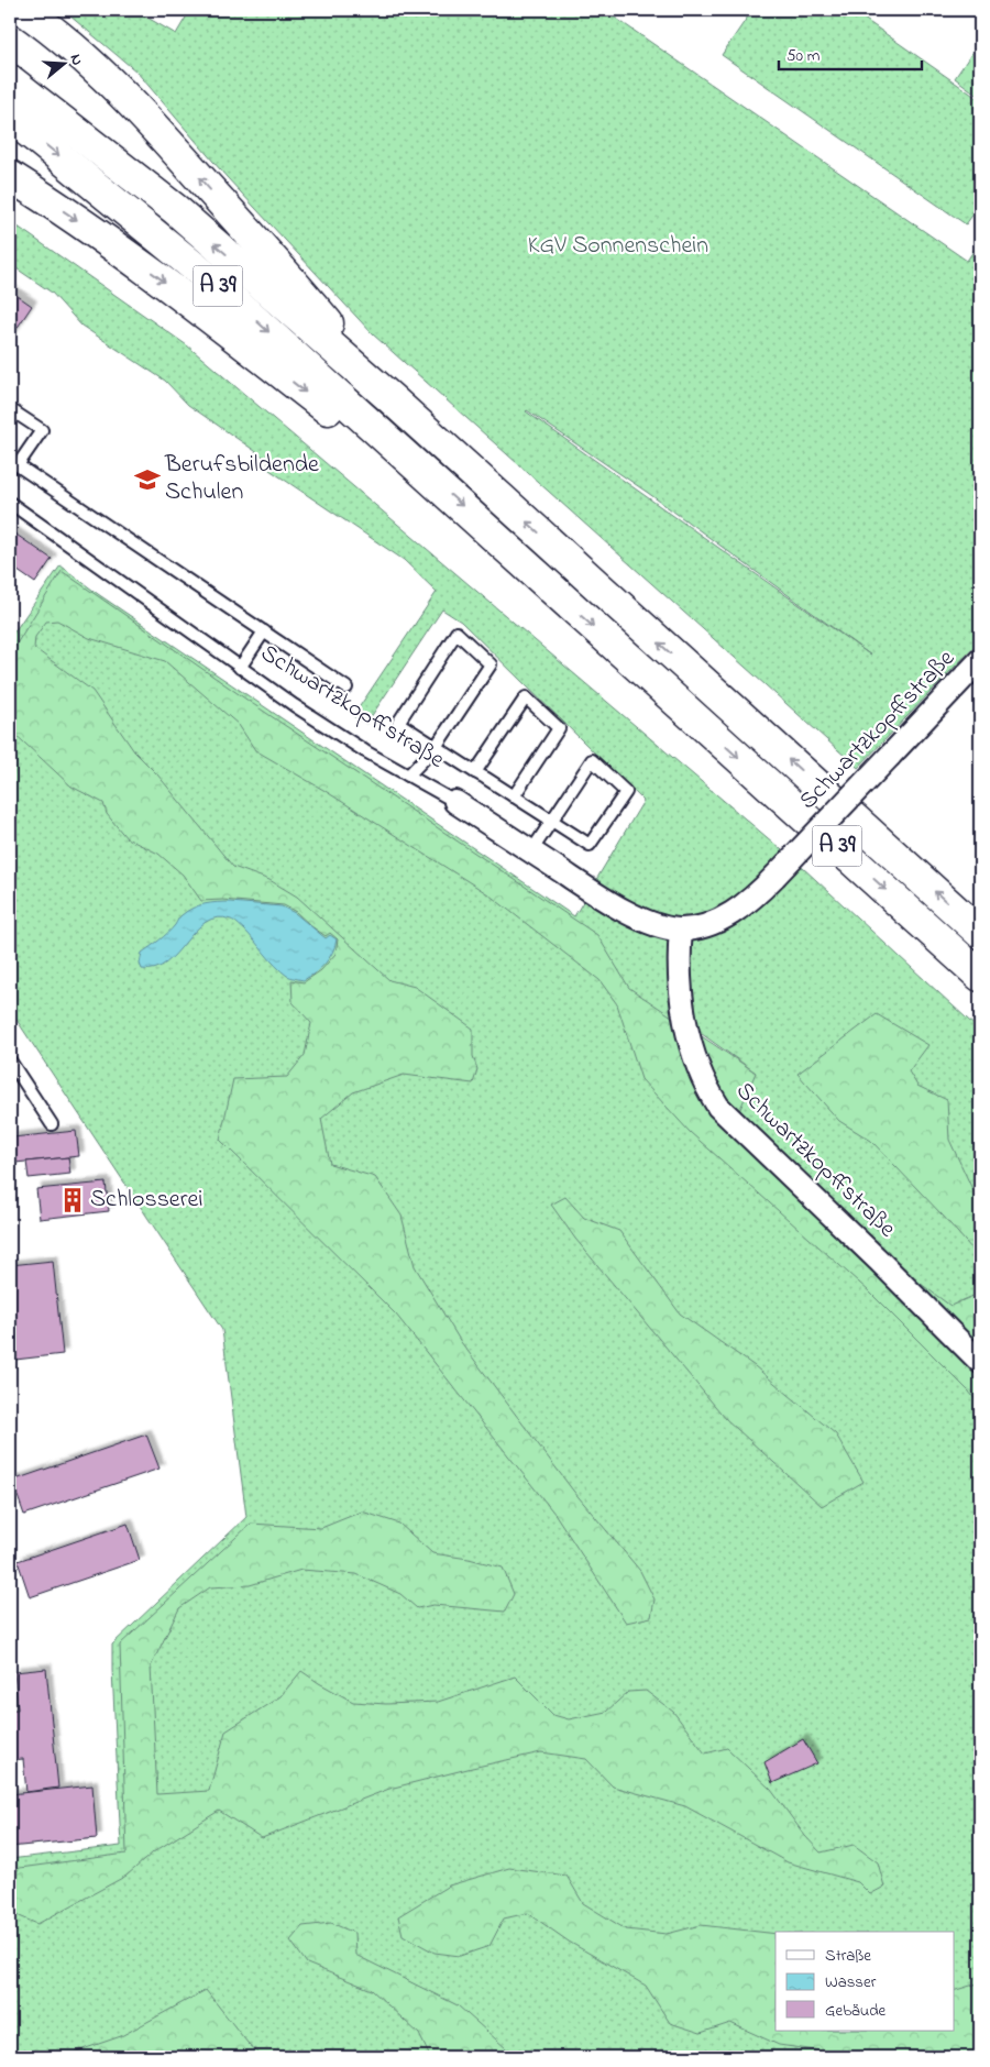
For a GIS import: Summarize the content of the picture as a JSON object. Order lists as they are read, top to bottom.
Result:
{
  "streets": {
    "highway": ["A 39"],
    "street": ["Schwartzkopffstraße"]
  },
  "parks": ["KGV Sonnenschein"],
  "places": {
    "school or university": ["Berufsbildende Schulen"],
    "building": ["Schlosserei"]
  },
  "legend": ["Straße", "Wasser", "Gebäude"],
  "scale_bar": "50 m",
  "north": "right"
}
